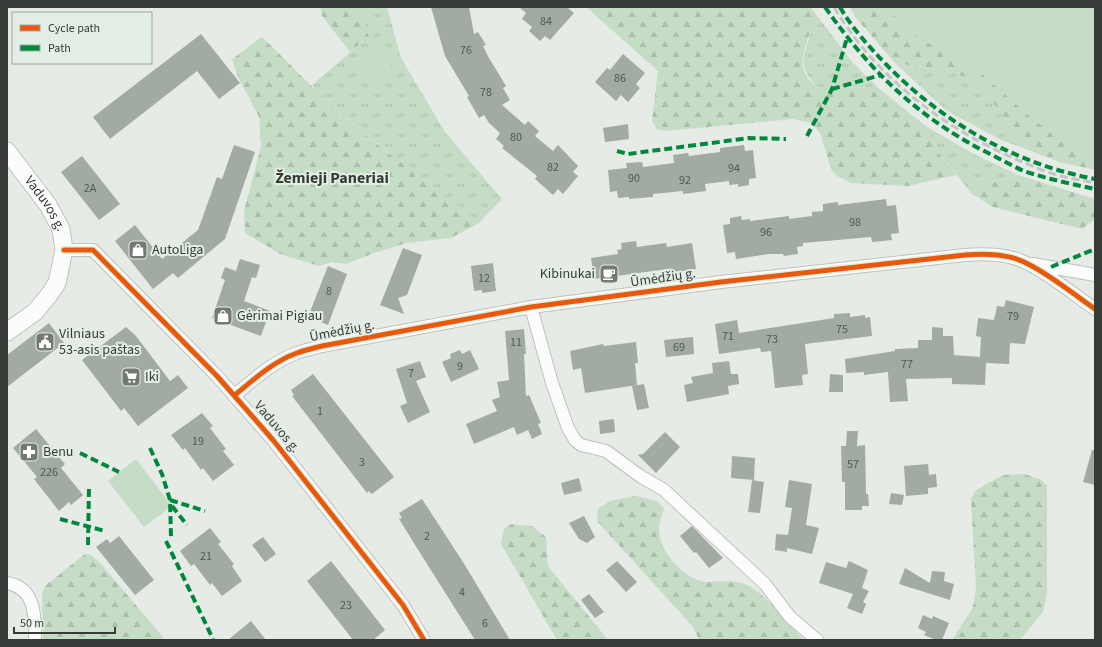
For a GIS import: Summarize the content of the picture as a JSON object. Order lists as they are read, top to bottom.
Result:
{
  "streets": {
    "street": ["Vaduvos g.", "Ūmėdžių g."]
  },
  "crossings": [
    ["Vaduvos g.", "Ūmėdžių g."]
  ],
  "districts": ["Žemieji Paneriai"],
  "places": {
    "shop": ["AutoLiga", "Gėrimai Pigiau"],
    "cafe": ["Kibinukai"],
    "public building": ["Vilniaus 53-asis paštas"],
    "supermarket": ["Iki"],
    "pharmacy": ["Benu"]
  },
  "house_numbers": [
    "84",
    "76",
    "86",
    "78",
    "80",
    "82",
    "94",
    "90",
    "92",
    "2A",
    "98",
    "96",
    "12",
    "8",
    "79",
    "75",
    "71",
    "73",
    "11",
    "69",
    "77",
    "9",
    "7",
    "1",
    "19",
    "3",
    "57",
    "226",
    "2",
    "21",
    "4",
    "23",
    "6"
  ],
  "legend": ["Cycle path", "Path"],
  "scale_bar": "50 m"
}
